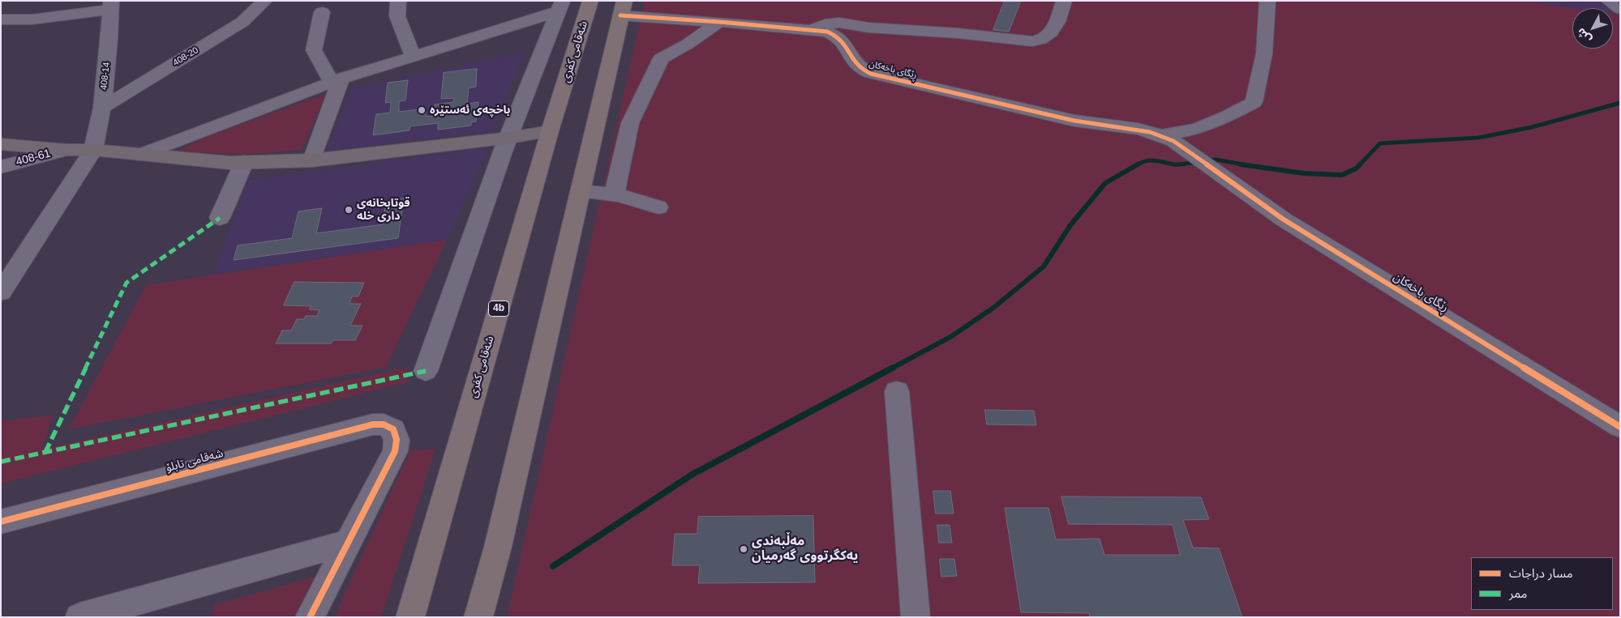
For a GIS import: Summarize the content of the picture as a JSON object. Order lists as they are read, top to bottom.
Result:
{
  "streets": {
    "highway": ["شەقامی کفری", "4b"],
    "street": [
      "408-20",
      "ڕێگای باخەکان",
      "408-14",
      "408-61",
      "شەقامی تابلۆ"
    ]
  },
  "crossings": [
    ["408-20", "408-14"]
  ],
  "places": ["باخچەی ئەستێرە", "قوتابخانەی داری خلە", "مەڵبەندی یەکگرتووی گەرمیان"],
  "legend": ["مسار دراجات", "ممر"],
  "north": "bottom left"
}
